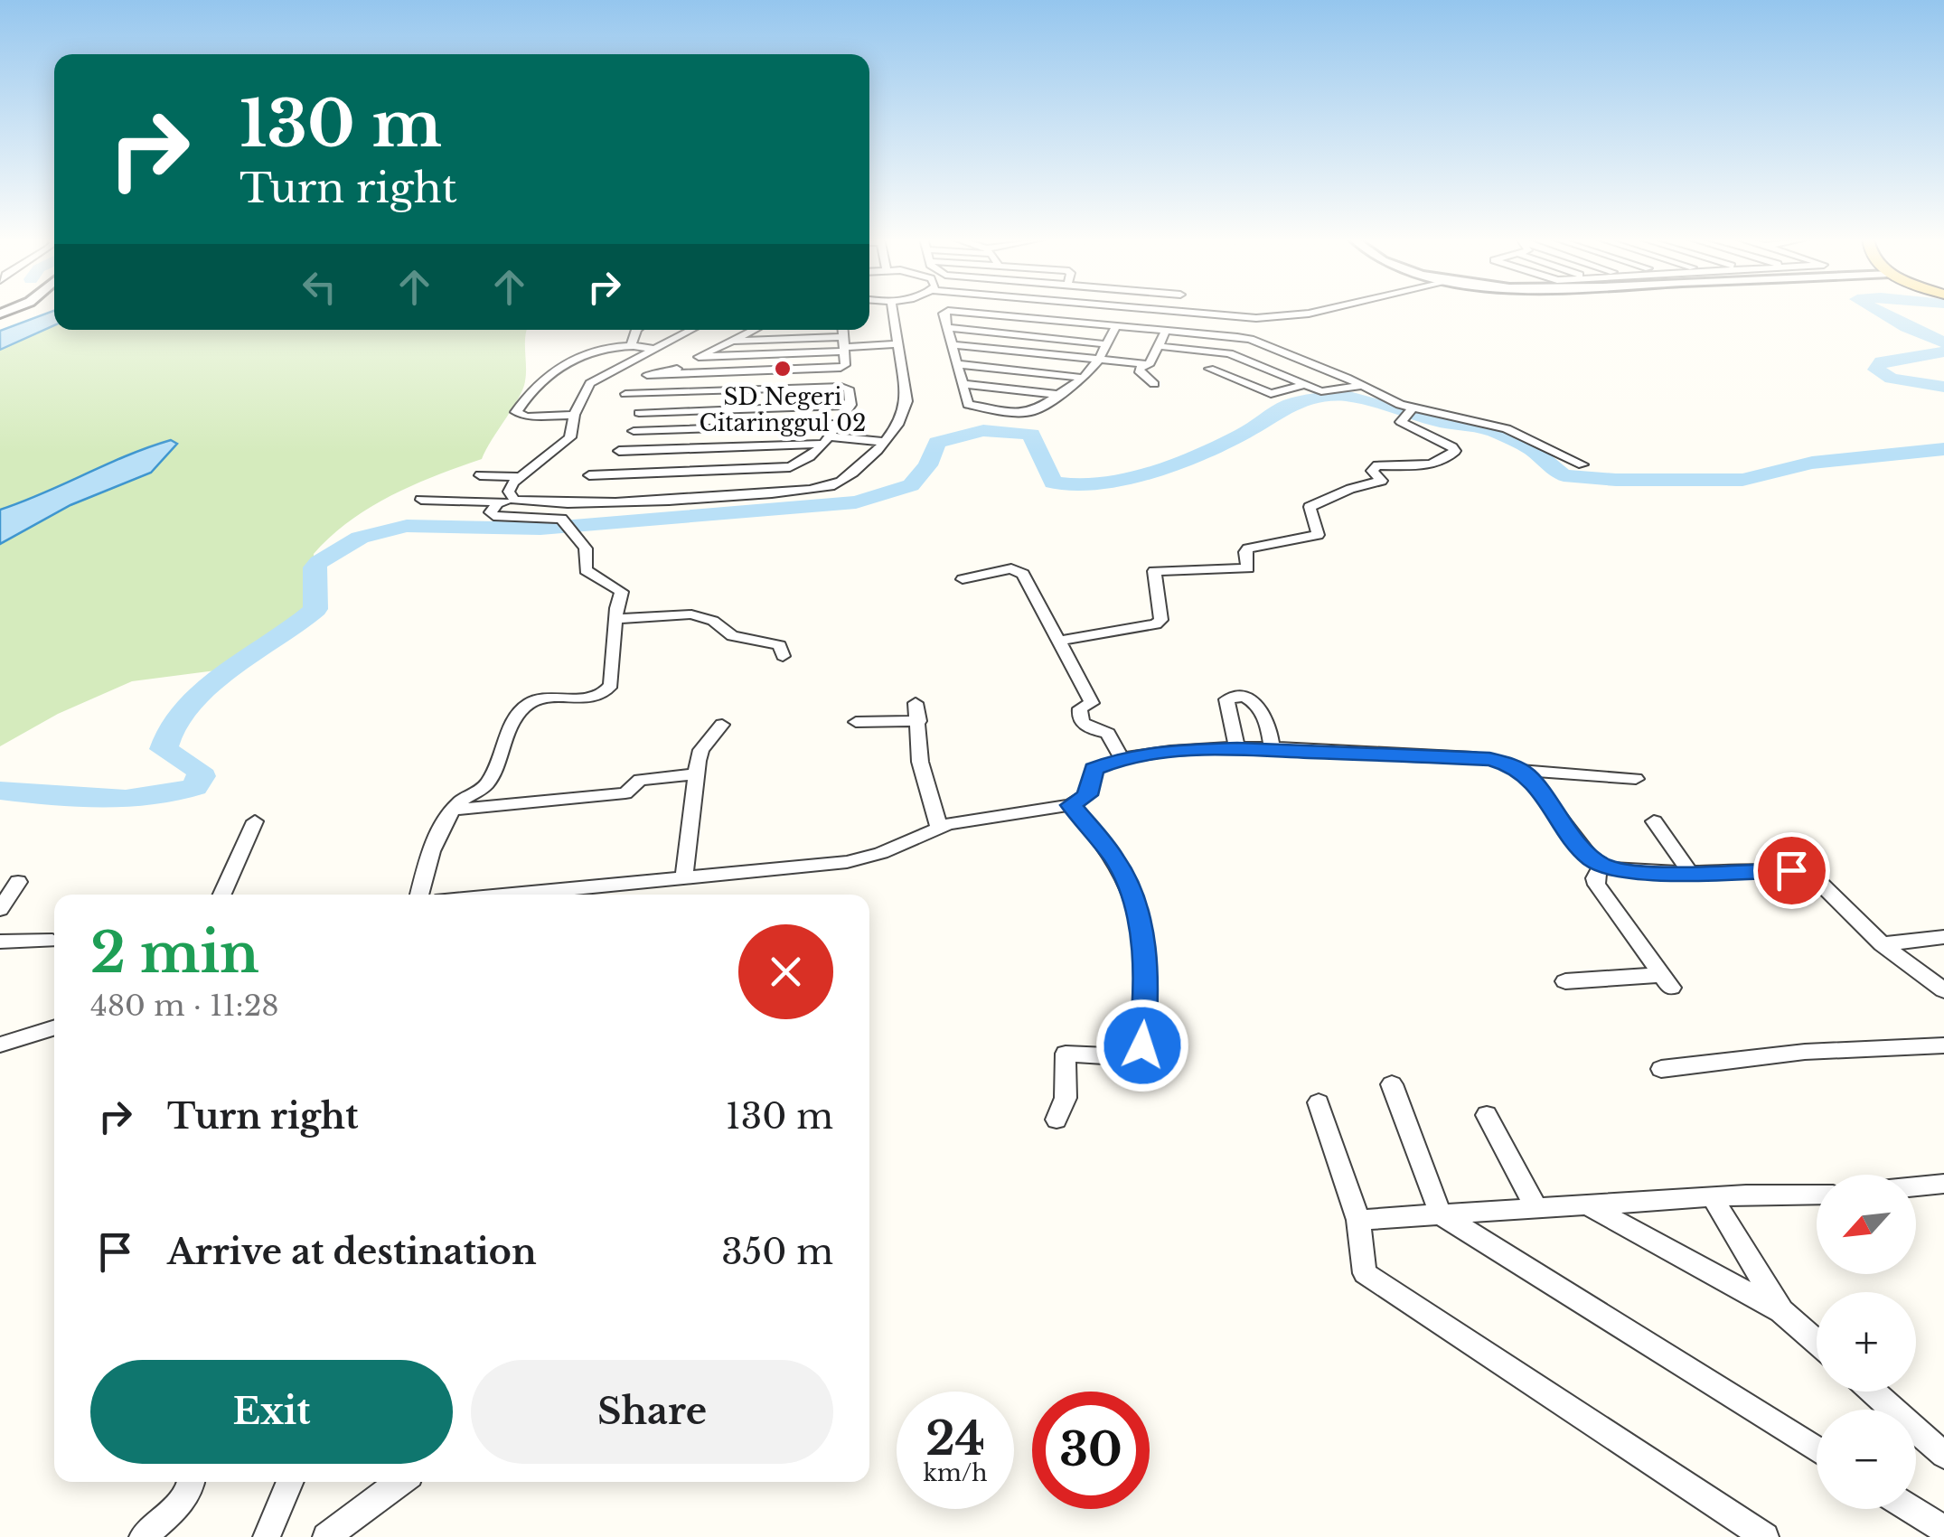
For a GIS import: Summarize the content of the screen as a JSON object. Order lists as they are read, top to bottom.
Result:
{
  "places": ["SD Negeri Citaringgul 02"],
  "north": "bottom left",
  "page": {
    "turn": ["130 m", "Turn right"],
    "heading": ["2 min", "480 m · 11:28"],
    "list": [
      {
        "name": "Turn right",
        "value": "130 m"
      },
      {
        "name": "Arrive at destination",
        "value": "350 m"
      }
    ],
    "map_buttons": ["+", "−"],
    "buttons": ["Exit", "Share"],
    "speed": "24 km/h",
    "limit": "30"
  }
}
